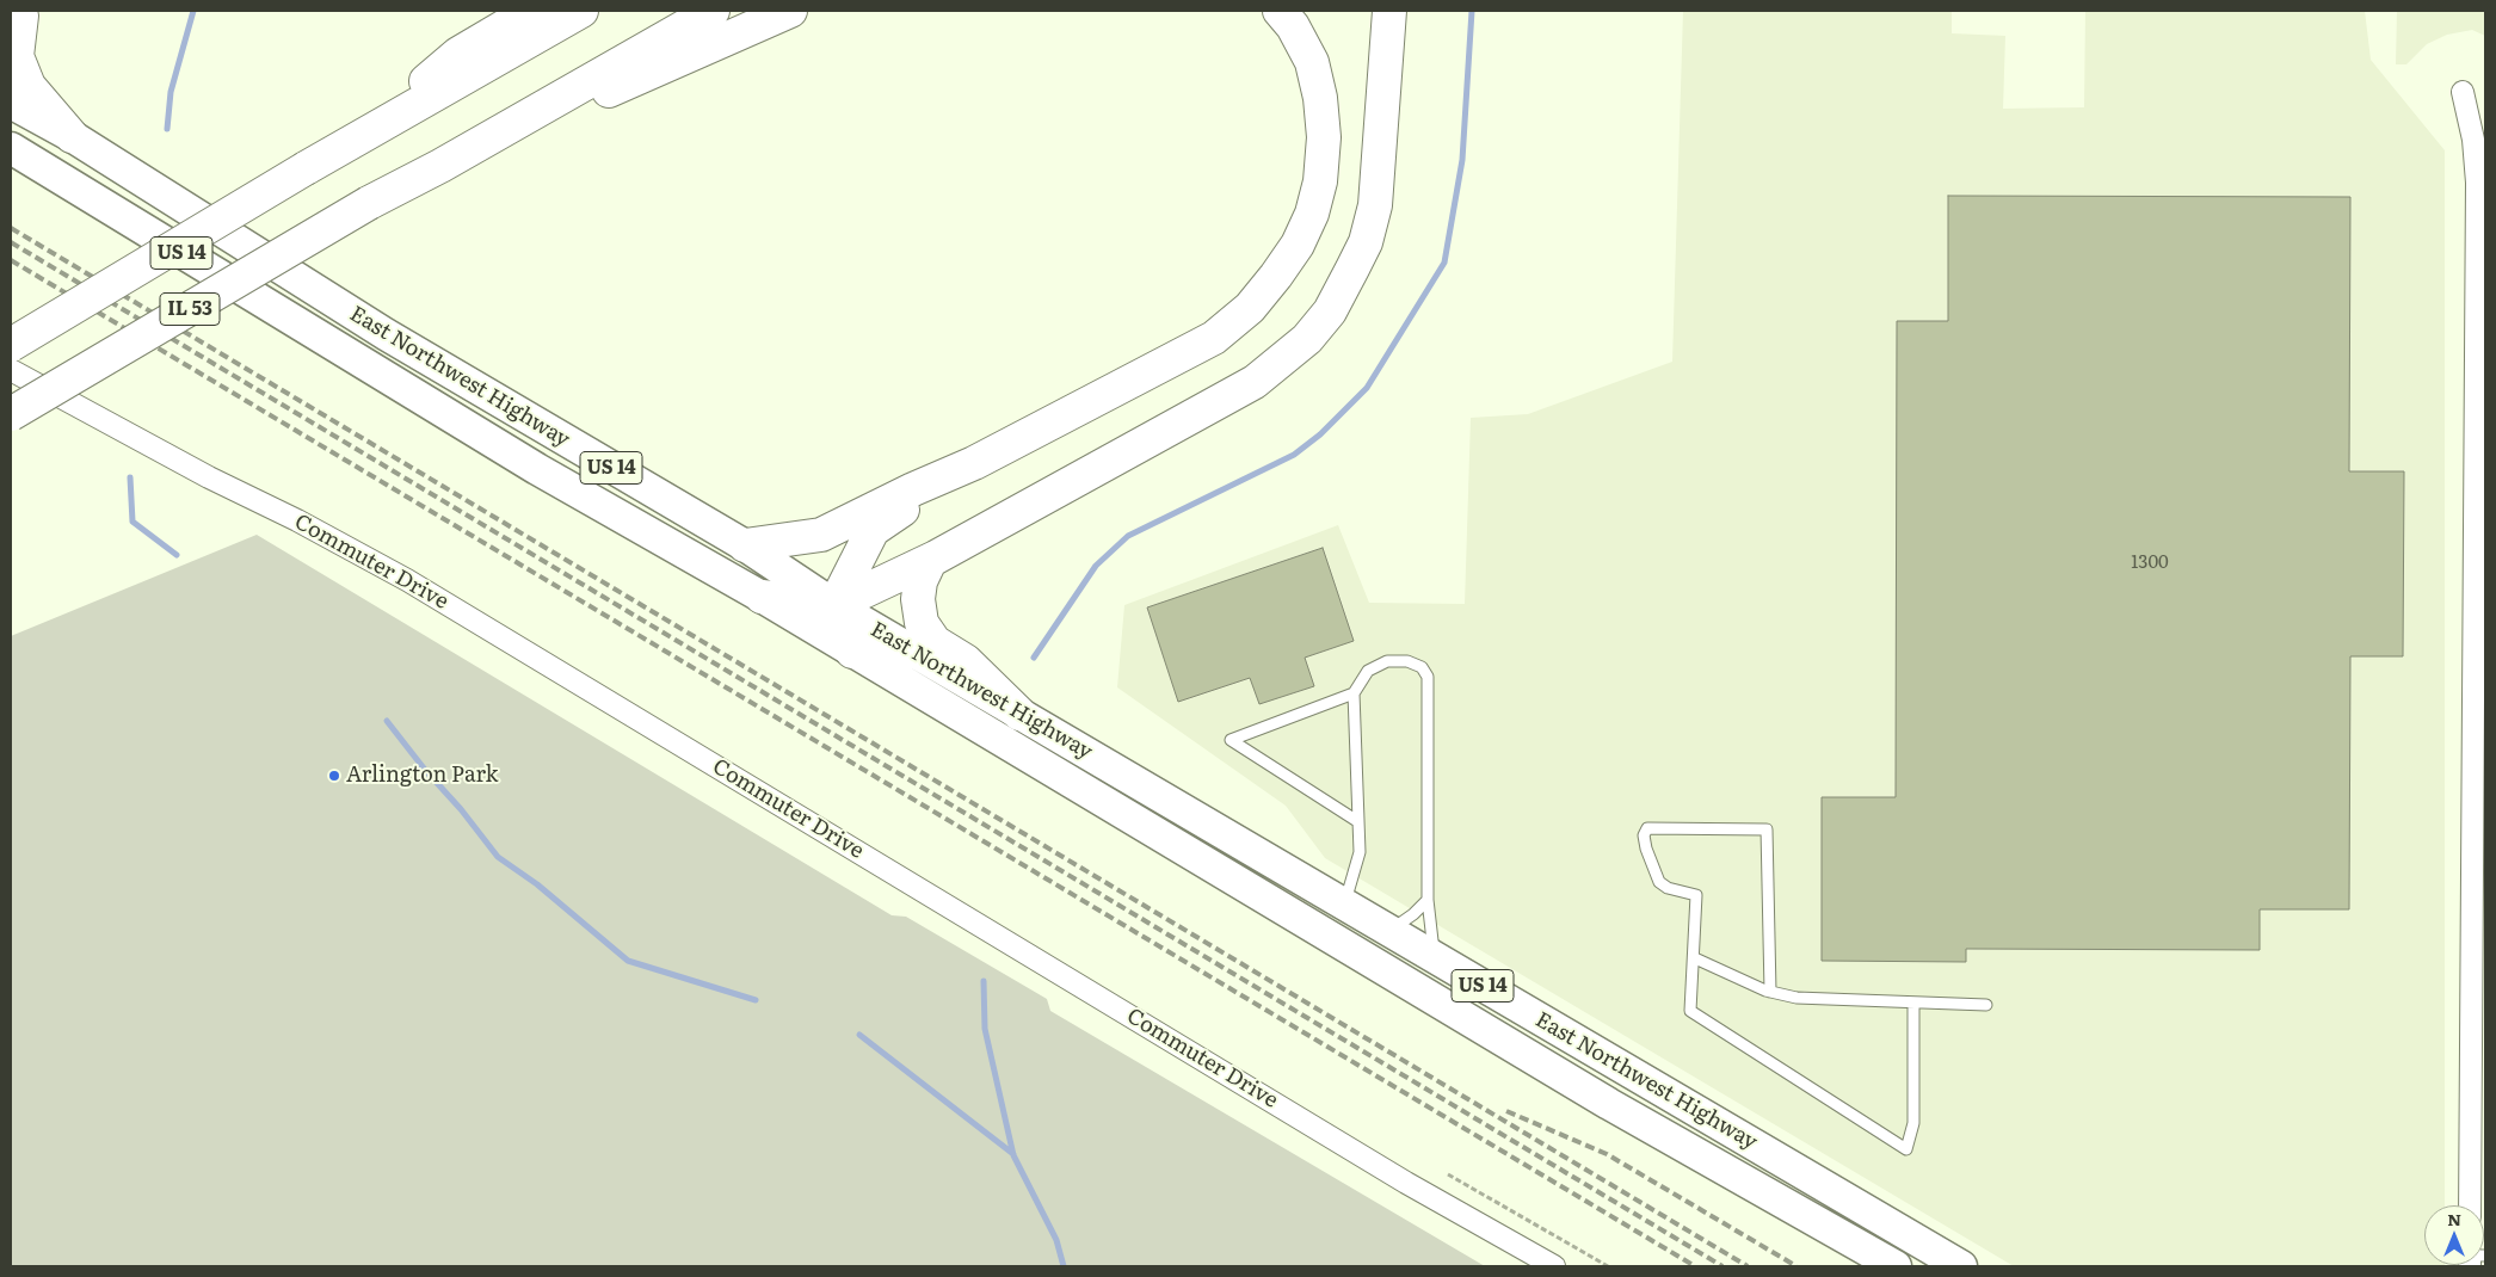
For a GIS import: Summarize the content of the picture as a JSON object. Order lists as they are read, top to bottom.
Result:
{
  "streets": {
    "highway": ["IL 53"],
    "main road": ["US 14", "East Northwest Highway"],
    "street": ["Commuter Drive"]
  },
  "places": ["Arlington Park"],
  "house_numbers": ["1300"],
  "north": "top"
}
